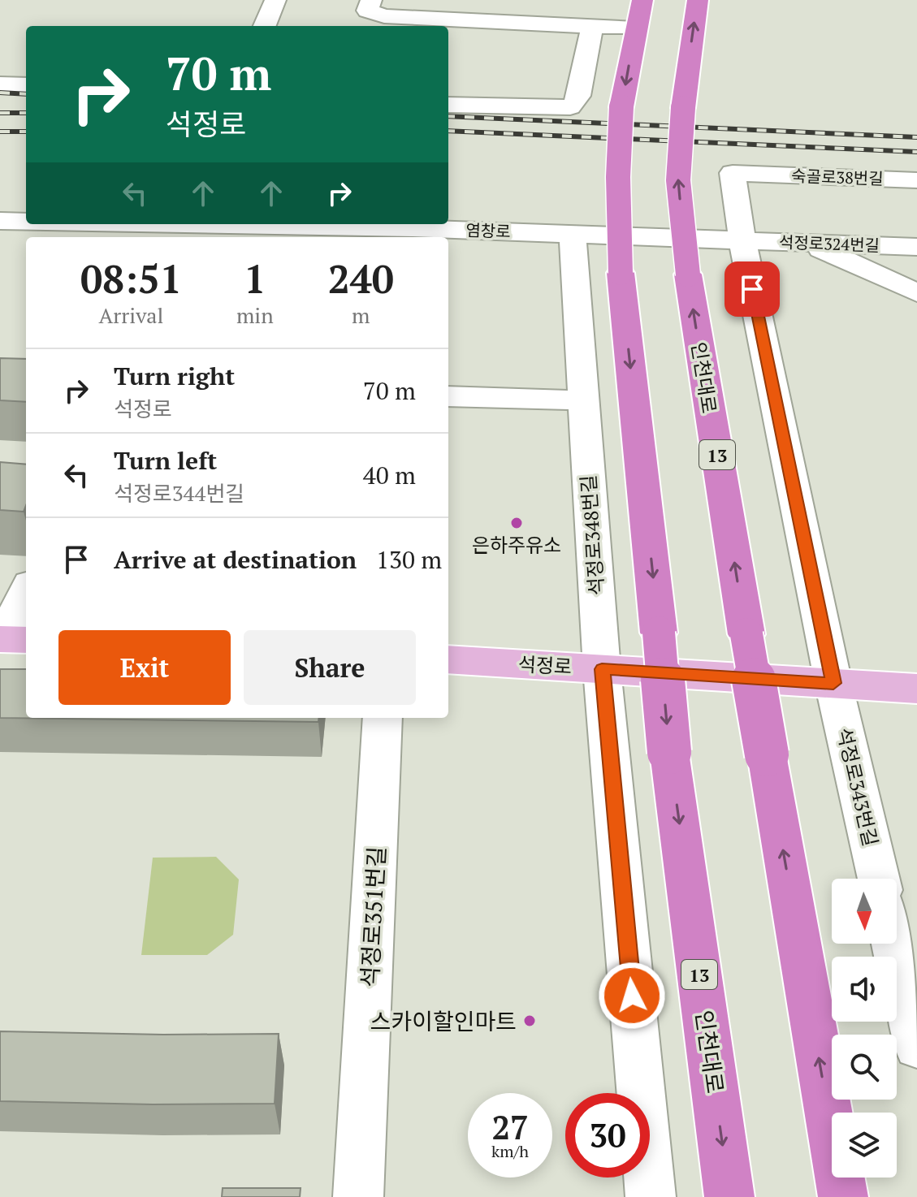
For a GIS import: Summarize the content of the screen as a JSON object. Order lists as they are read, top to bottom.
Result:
{
  "streets": {
    "highway": ["인천대로", "13"],
    "main road": ["석정로"],
    "street": [
      "숙골로38번길",
      "염창로",
      "석정로324번길",
      "석정로348번길",
      "석정로343번길",
      "석정로351번길"
    ]
  },
  "crossings": [
    ["숙골로38번길", "염창로"],
    ["숙골로38번길", "석정로324번길"],
    ["숙골로38번길", "석정로343번길"],
    ["염창로", "석정로324번길"],
    ["염창로", "석정로348번길"],
    ["염창로", "석정로343번길"],
    ["석정로324번길", "석정로343번길"],
    ["인천대로", "13"],
    ["석정로348번길", "석정로"],
    ["석정로", "석정로343번길"]
  ],
  "places": ["은하주유소", "스카이할인마트"],
  "north": "bottom",
  "page": {
    "turn": ["70 m", "석정로"],
    "eta": [
      "08:51",
      "Arrival",
      "1",
      "min",
      "240",
      "m"
    ],
    "list": [
      {
        "name": "Turn right",
        "note": "석정로",
        "value": "70 m"
      },
      {
        "name": "Turn left",
        "note": "석정로344번길",
        "value": "40 m"
      },
      {
        "name": "Arrive at destination",
        "value": "130 m"
      }
    ],
    "buttons": ["Exit", "Share"],
    "speed": "27 km/h",
    "limit": "30"
  }
}
